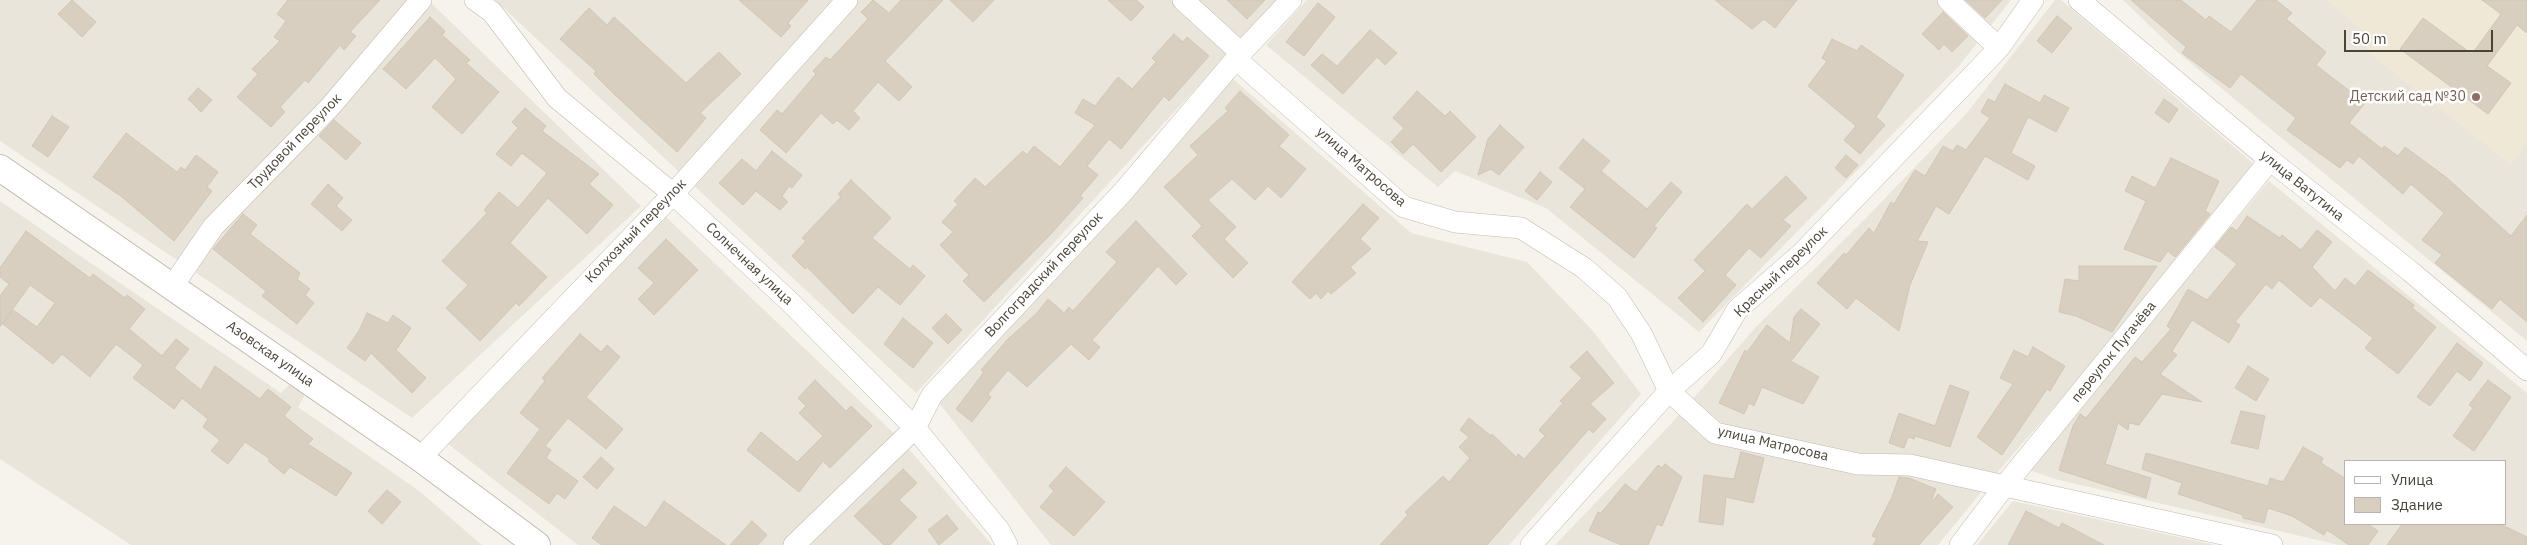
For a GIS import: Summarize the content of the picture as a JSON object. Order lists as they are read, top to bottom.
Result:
{
  "streets": {
    "street": [
      "Трудовой переулок",
      "улица Матросова",
      "улица Ватутина",
      "Колхозный переулок",
      "Солнечная улица",
      "Красный переулок",
      "Волгоградский переулок",
      "переулок Пугачёва",
      "Азовская улица"
    ]
  },
  "crossings": [
    ["Трудовой переулок", "Азовская улица"],
    ["улица Матросова", "Красный переулок"],
    ["улица Матросова", "Волгоградский переулок"],
    ["улица Матросова", "переулок Пугачёва"],
    ["улица Ватутина", "переулок Пугачёва"],
    ["Колхозный переулок", "Солнечная улица"],
    ["Колхозный переулок", "Азовская улица"],
    ["Солнечная улица", "Волгоградский переулок"]
  ],
  "places": ["Детский сад №30"],
  "legend": ["Улица", "Здание"],
  "scale_bar": "50 m"
}
